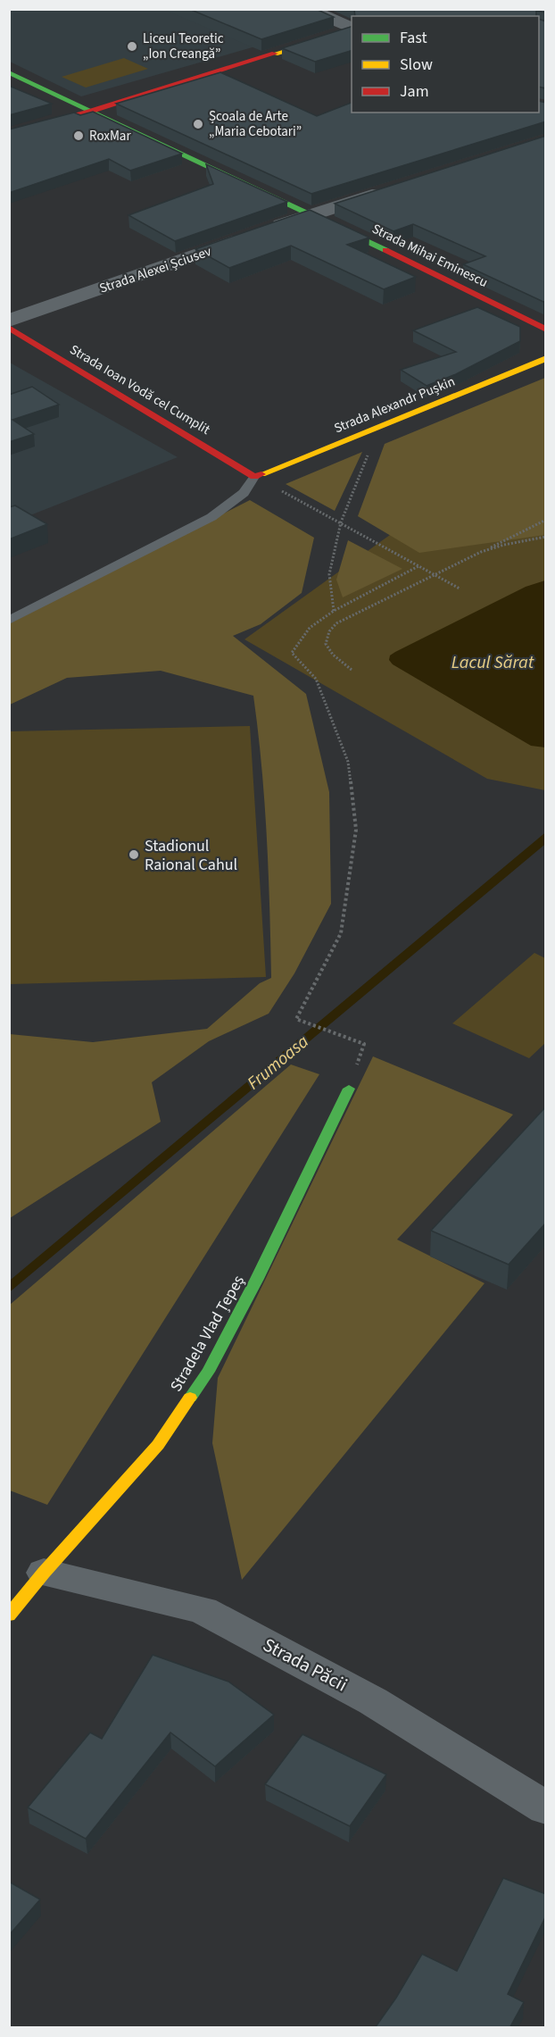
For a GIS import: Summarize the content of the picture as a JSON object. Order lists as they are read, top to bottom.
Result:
{
  "streets": {
    "street": [
      "Strada Mihai Eminescu",
      "Strada Alexei Șciusev",
      "Strada Ioan Vodă cel Cumplit",
      "Strada Alexandr Pușkin",
      "Stradela Vlad Țepeş",
      "Strada Păcii"
    ]
  },
  "crossings": [
    ["Strada Mihai Eminescu", "Strada Alexei Șciusev"],
    ["Strada Ioan Vodă cel Cumplit", "Strada Alexandr Pușkin"],
    ["Stradela Vlad Țepeş", "Strada Păcii"]
  ],
  "water": ["Lacul Sărat", "Frumoasa"],
  "places": [
    "Liceul Teoretic „Ion Creangă”",
    "Școala de Arte „Maria Cebotari”",
    "RoxMar",
    "Stadionul Raional Cahul"
  ],
  "legend": ["Fast", "Slow", "Jam"]
}
